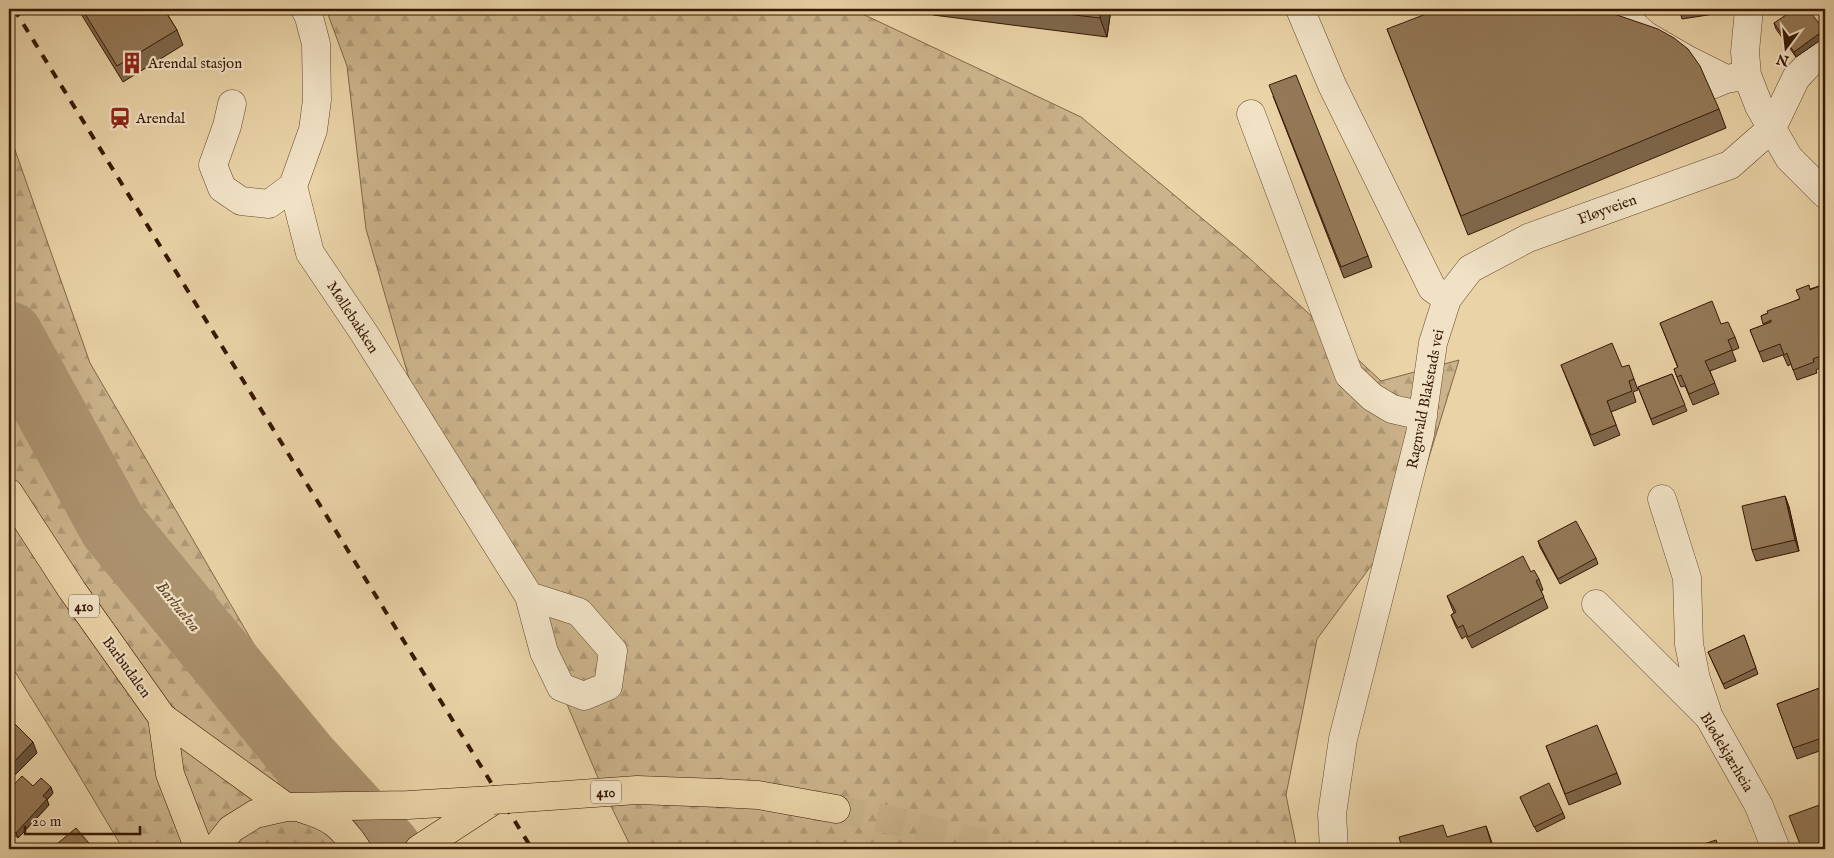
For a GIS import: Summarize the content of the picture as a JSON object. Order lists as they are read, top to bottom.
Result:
{
  "streets": {
    "main road": ["410", "Barbudalen"],
    "street": [
      "Fløyveien",
      "Møllebakken",
      "Ragnvald Blakstads vei",
      "Blødekjærheia"
    ]
  },
  "crossings": [
    ["Fløyveien", "Ragnvald Blakstads vei"],
    ["410", "Barbudalen"]
  ],
  "water": ["Barbuelva"],
  "places": {
    "building": ["Arendal stasjon"],
    "station": ["Arendal"]
  },
  "scale_bar": "20 m",
  "north": "bottom"
}
